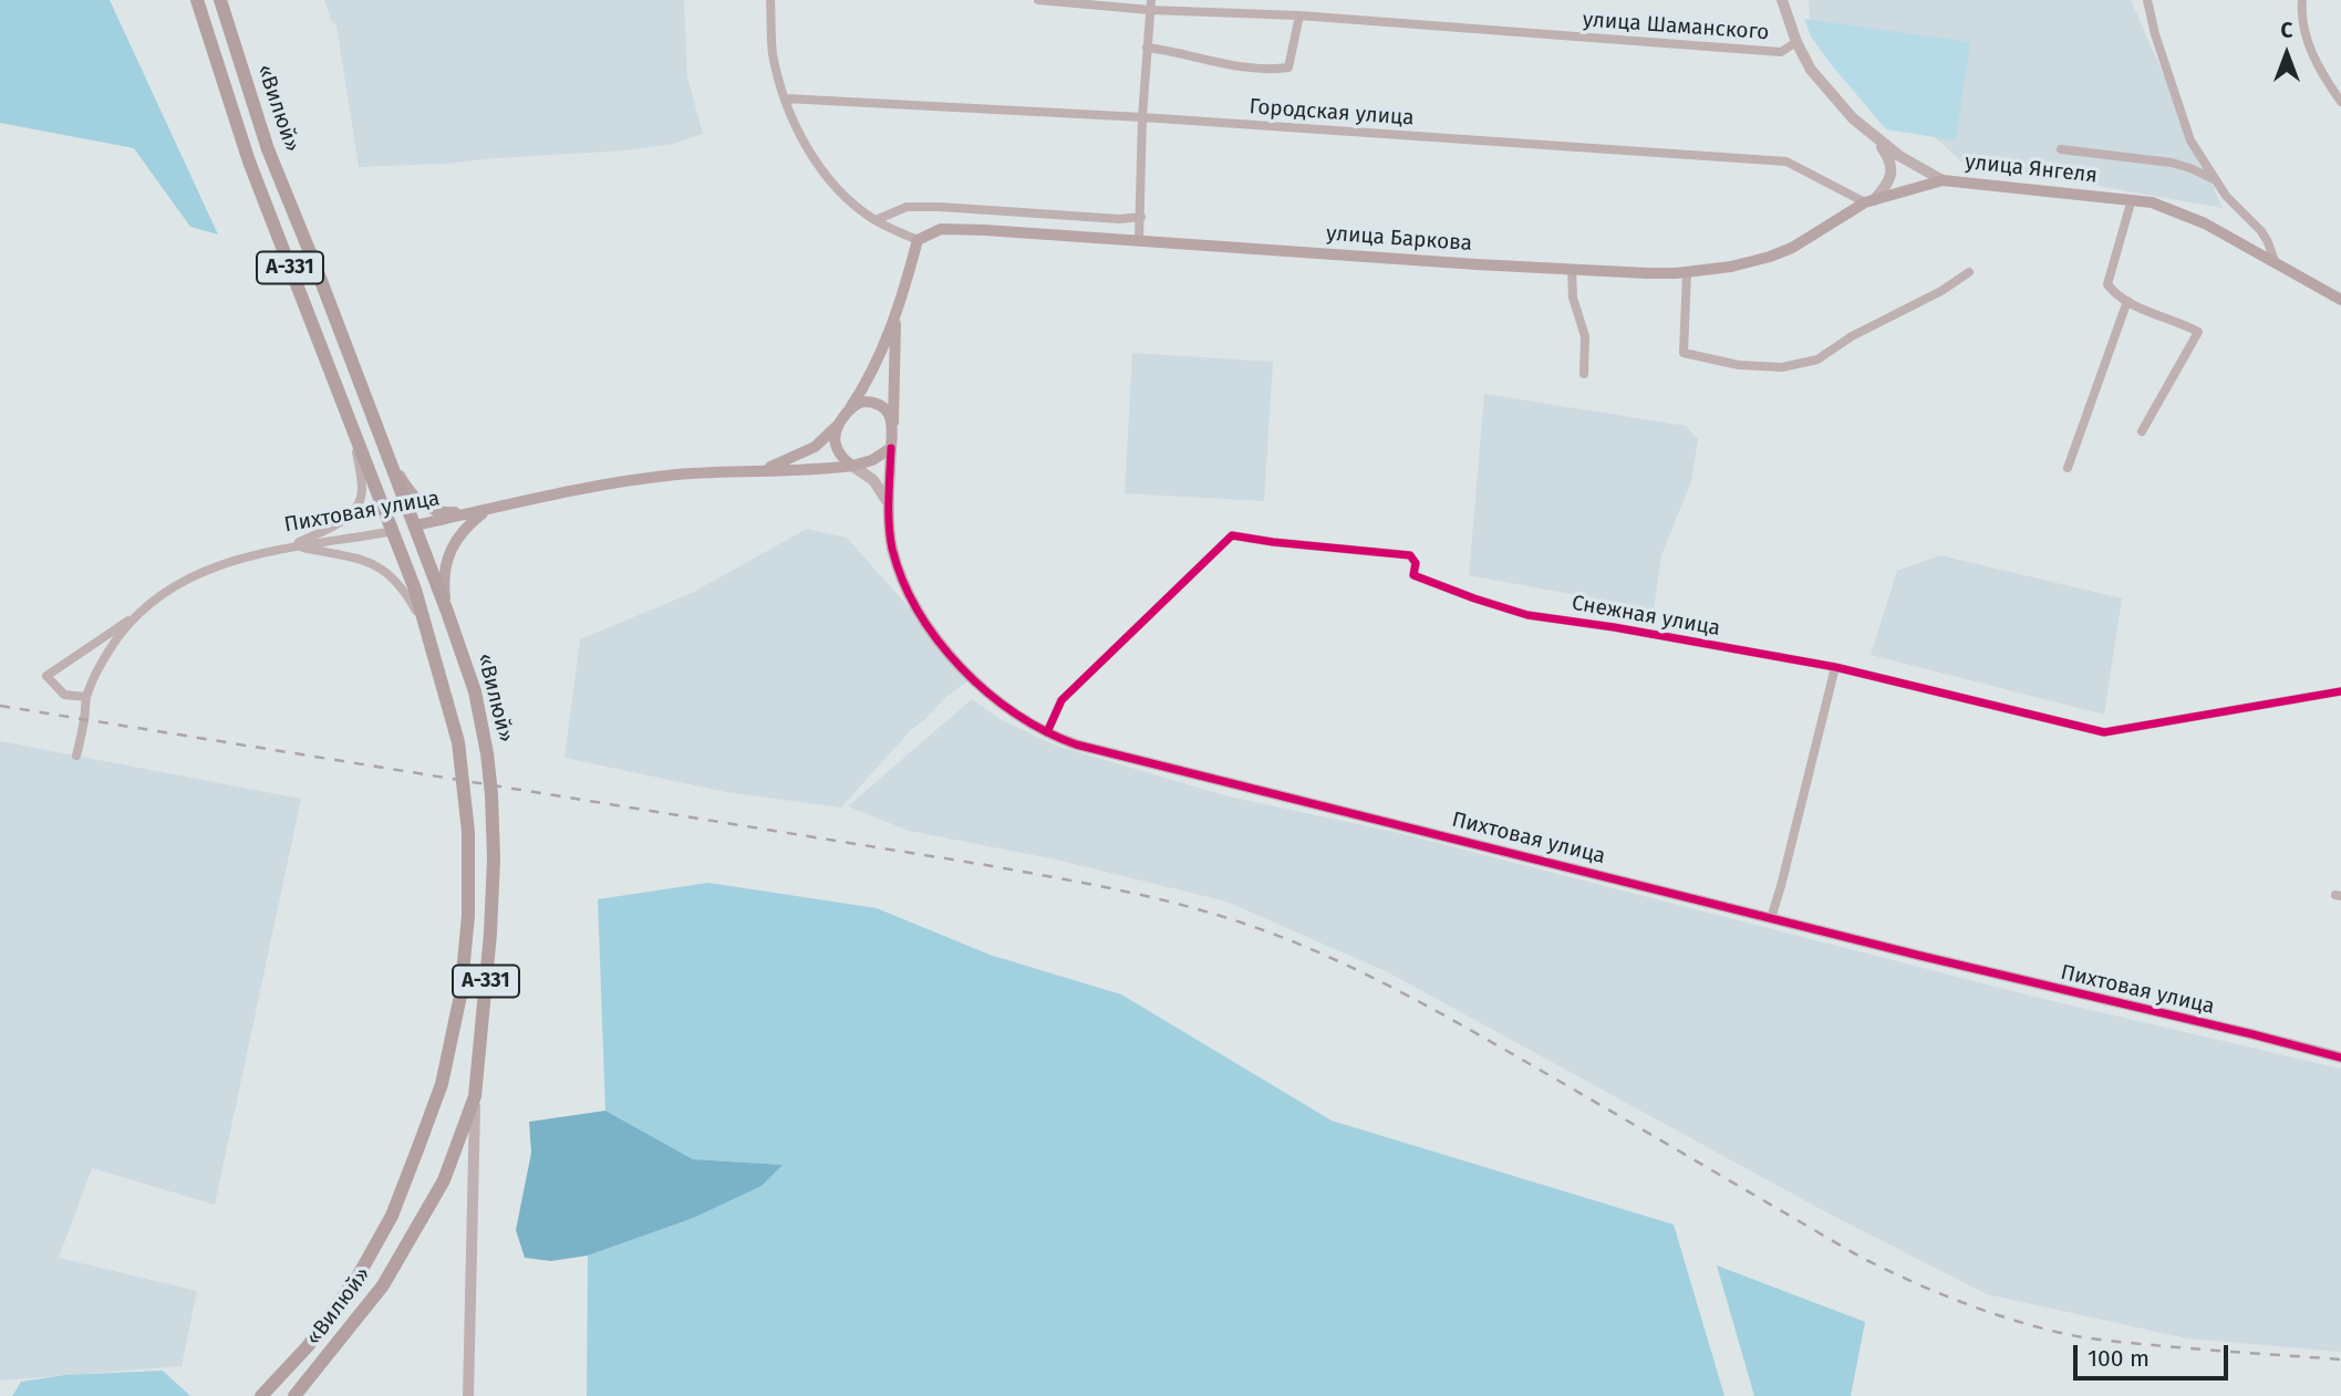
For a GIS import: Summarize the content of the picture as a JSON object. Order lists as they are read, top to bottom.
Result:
{
  "streets": {
    "highway": ["«Вилюй»", "А-331", "Пихтовая улица"],
    "main road": ["улица Янгеля", "улица Баркова"],
    "street": ["улица Шаманского", "Городская улица", "Снежная улица"]
  },
  "crossings": [
    ["улица Шаманского", "улица Янгеля"],
    ["«Вилюй»", "Пихтовая улица"],
    ["Городская улица", "улица Баркова"],
    ["улица Янгеля", "улица Баркова"],
    ["Пихтовая улица", "Снежная улица"]
  ],
  "scale_bar": "100 m",
  "north": "top"
}
